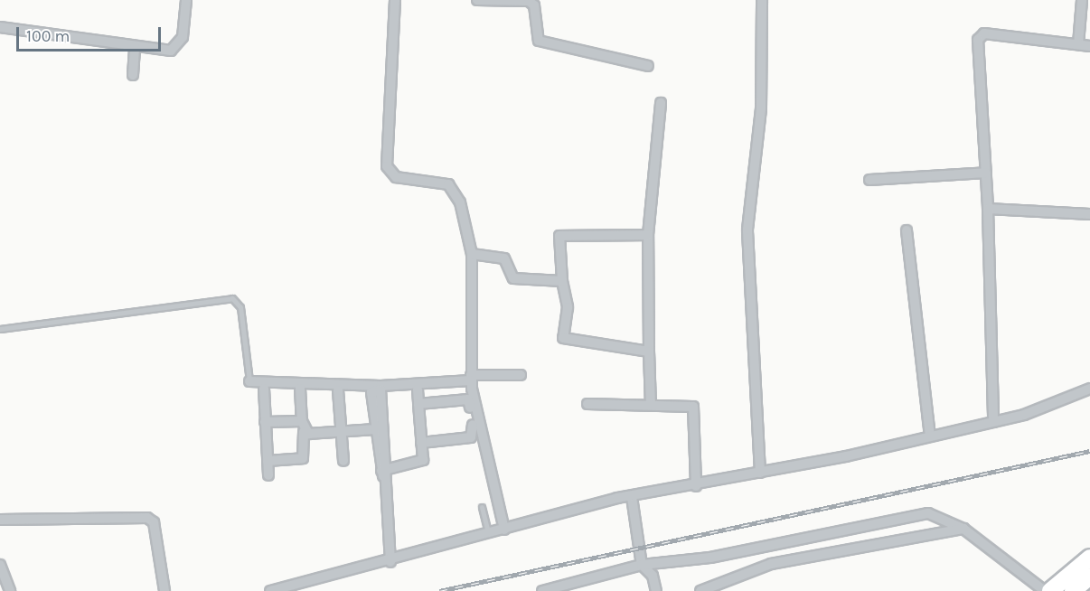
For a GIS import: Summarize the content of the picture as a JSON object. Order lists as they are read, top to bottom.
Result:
{
  "scale_bar": "100 m"
}
